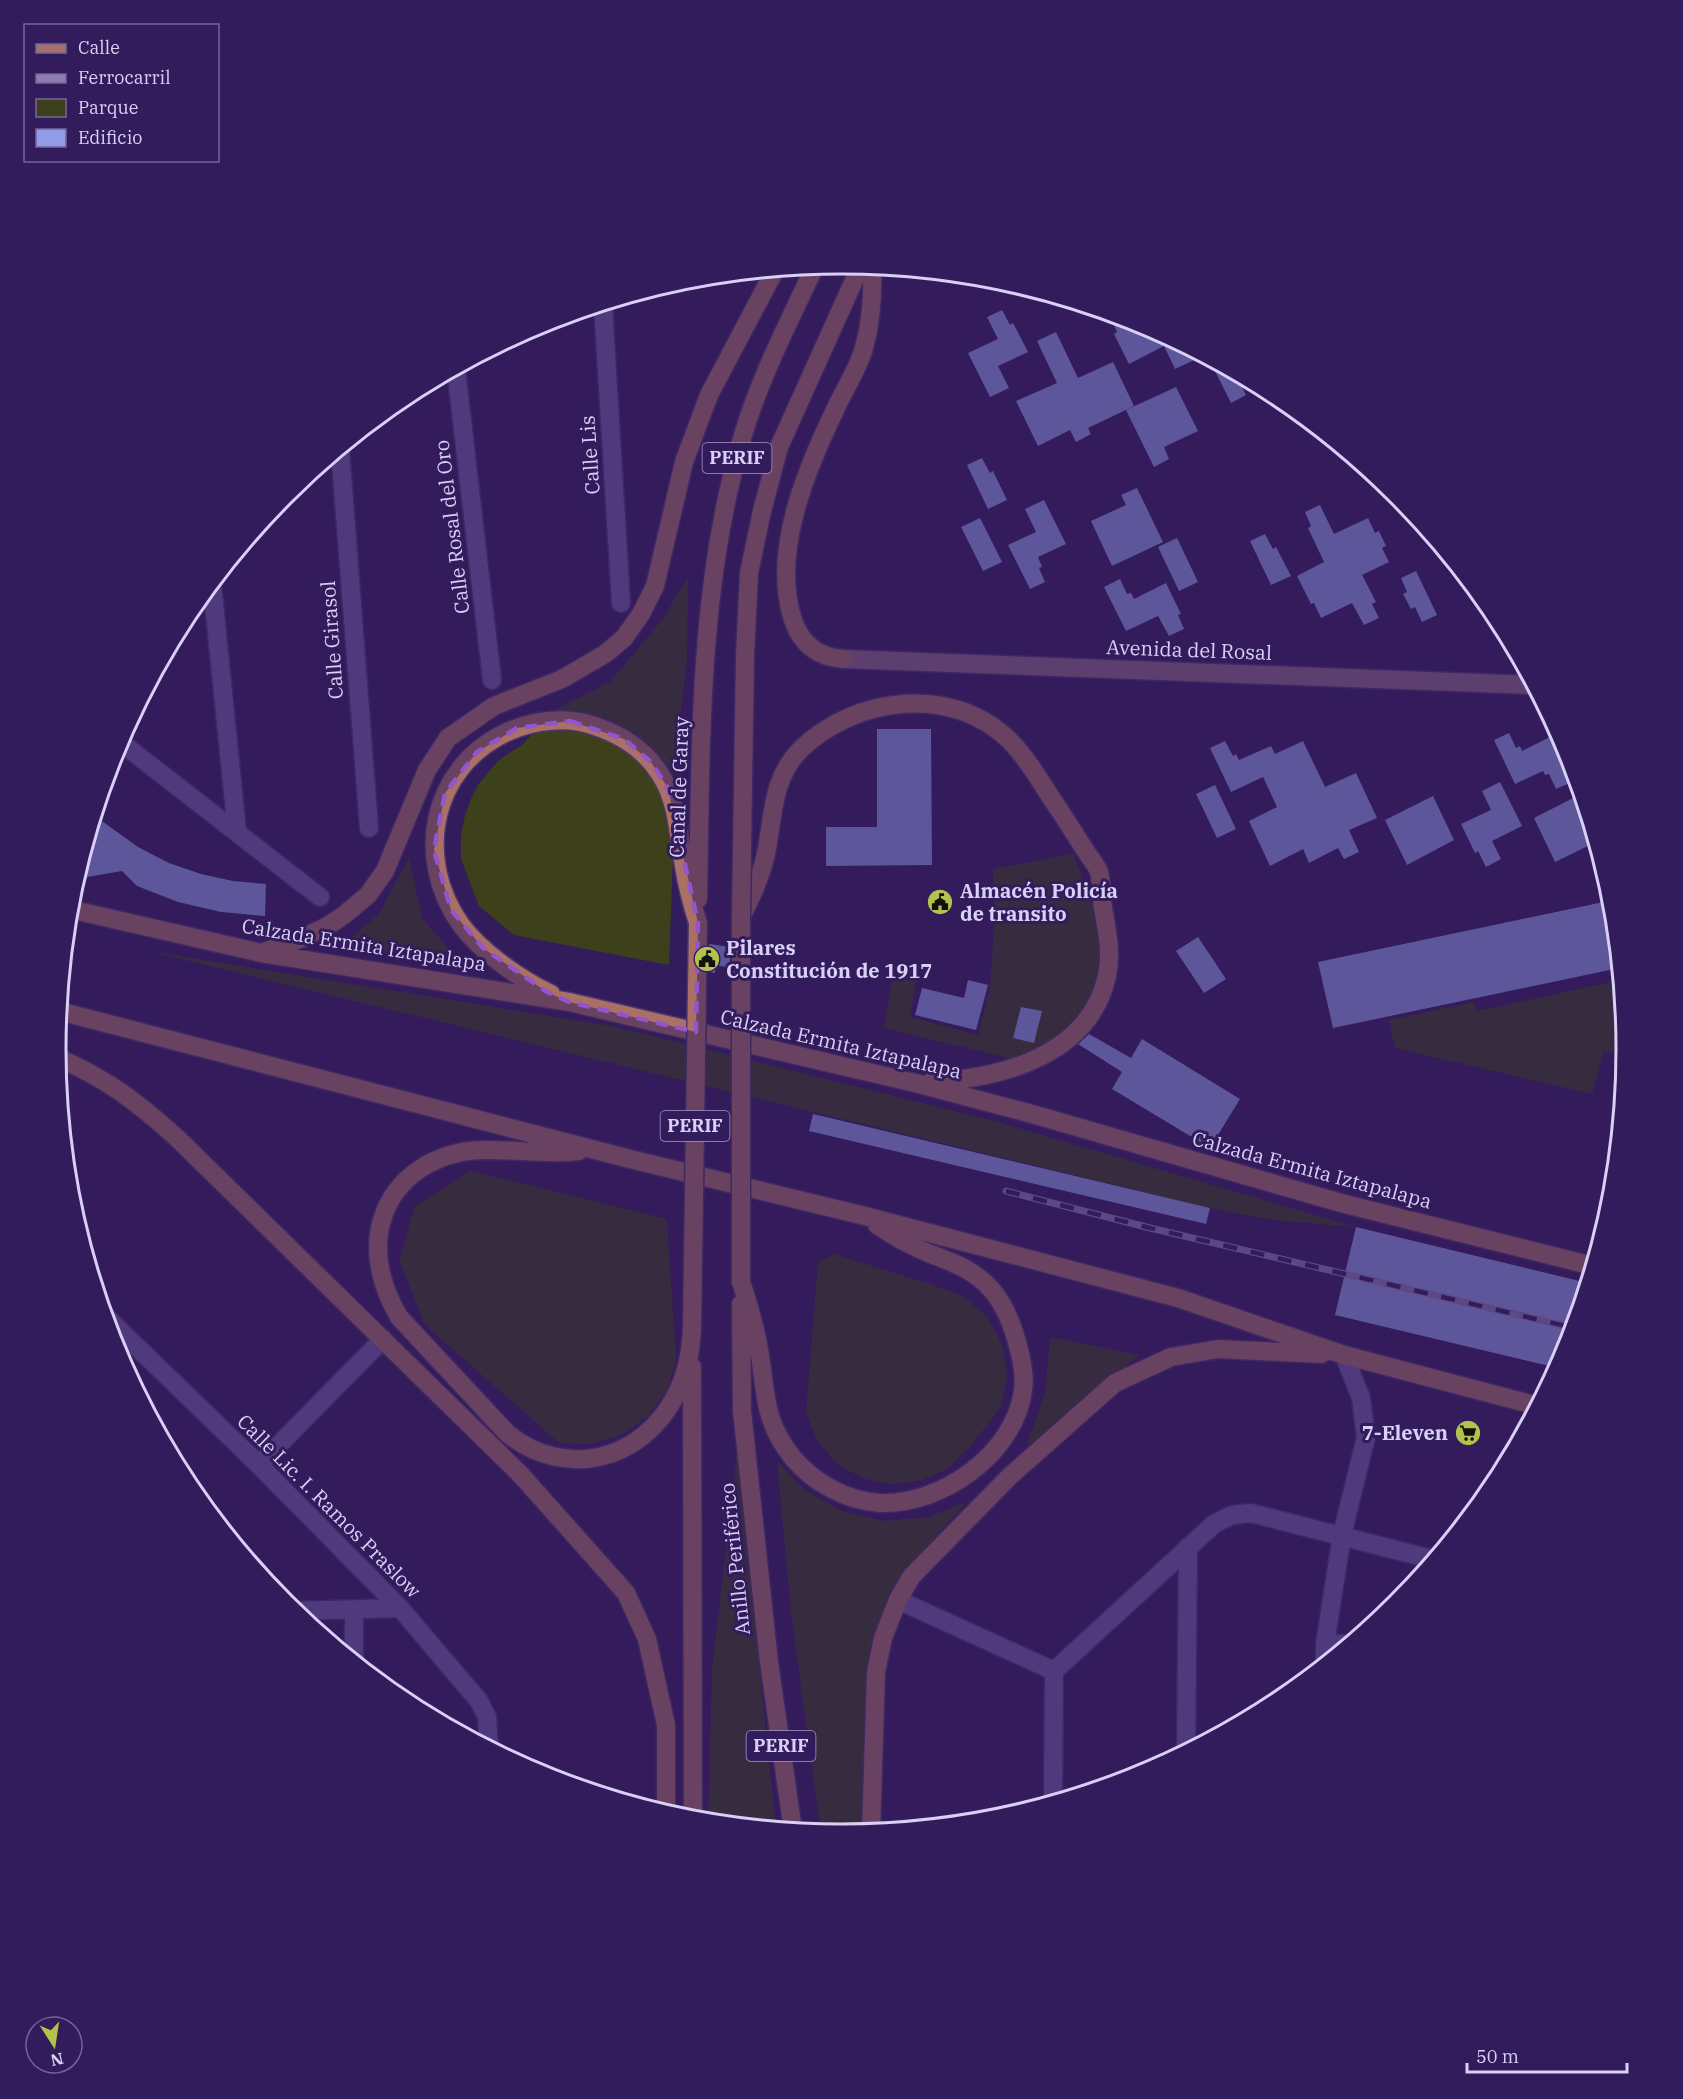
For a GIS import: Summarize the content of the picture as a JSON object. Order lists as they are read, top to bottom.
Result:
{
  "streets": {
    "main road": [
      "PERIF",
      "Canal de Garay",
      "Calzada Ermita Iztapalapa",
      "Anillo Periférico"
    ],
    "street": [
      "Calle Lis",
      "Calle Rosal del Oro",
      "Calle Girasol",
      "Avenida del Rosal",
      "Calle Lic. I. Ramos Praslow"
    ]
  },
  "crossings": [
    ["PERIF", "Anillo Periférico"],
    ["Canal de Garay", "Anillo Periférico"]
  ],
  "places": {
    "public building": ["Almacén Policía de transito", "Pilares Constitución de 1917"],
    "supermarket": ["7-Eleven"]
  },
  "legend": [
    "Calle",
    "Ferrocarril",
    "Parque",
    "Edificio"
  ],
  "scale_bar": "50 m",
  "north": "bottom"
}
